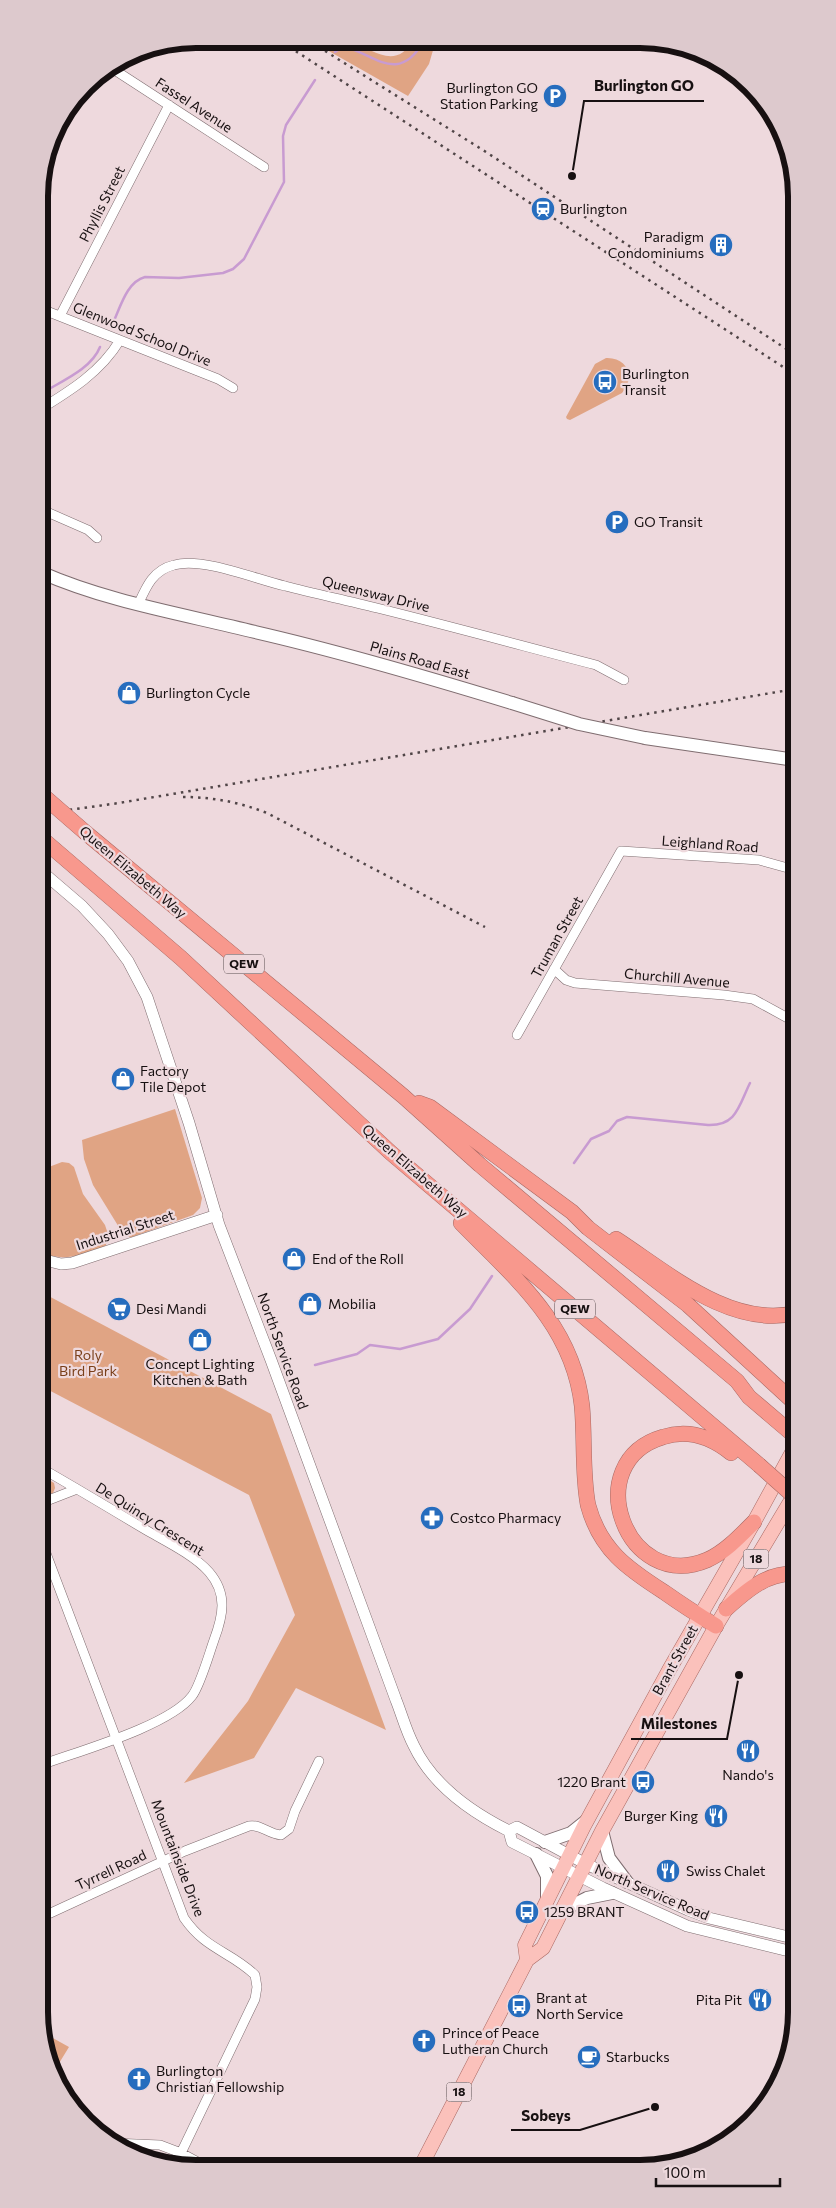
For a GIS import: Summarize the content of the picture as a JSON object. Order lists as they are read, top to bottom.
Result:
{
  "streets": {
    "highway": ["Queen Elizabeth Way", "QEW"],
    "main road": ["Plains Road East", "18", "Brant Street"],
    "street": [
      "Fassel Avenue",
      "Phyllis Street",
      "Glenwood School Drive",
      "Queensway Drive",
      "Leighland Road",
      "Truman Street",
      "Churchill Avenue",
      "Industrial Street",
      "North Service Road",
      "De Quincy Crescent",
      "Mountainside Drive",
      "Tyrrell Road"
    ]
  },
  "crossings": [
    ["Fassel Avenue", "Phyllis Street"],
    ["Phyllis Street", "Glenwood School Drive"],
    ["Queensway Drive", "Plains Road East"],
    ["Leighland Road", "Truman Street"],
    ["Truman Street", "Churchill Avenue"],
    ["Industrial Street", "North Service Road"],
    ["North Service Road", "Brant Street"],
    ["De Quincy Crescent", "Mountainside Drive"],
    ["Mountainside Drive", "Tyrrell Road"]
  ],
  "parks": ["Roly Bird Park"],
  "places": {
    "parking": ["Burlington GO Station Parking", "GO Transit"],
    "other": ["Burlington GO", "Milestones", "Sobeys"],
    "station": ["Burlington"],
    "building": ["Paradigm Condominiums"],
    "bus stop": [
      "Burlington Transit",
      "1220 Brant",
      "1259 BRANT",
      "Brant at North Service"
    ],
    "shop": [
      "Burlington Cycle",
      "Factory Tile Depot",
      "End of the Roll",
      "Mobilia",
      "Concept Lighting Kitchen & Bath"
    ],
    "supermarket": ["Desi Mandi"],
    "pharmacy": ["Costco Pharmacy"],
    "restaurant": [
      "Nando's",
      "Burger King",
      "Swiss Chalet",
      "Pita Pit"
    ],
    "church": ["Prince of Peace Lutheran Church", "Burlington Christian Fellowship"],
    "cafe": ["Starbucks"]
  },
  "scale_bar": "100 m"
}
